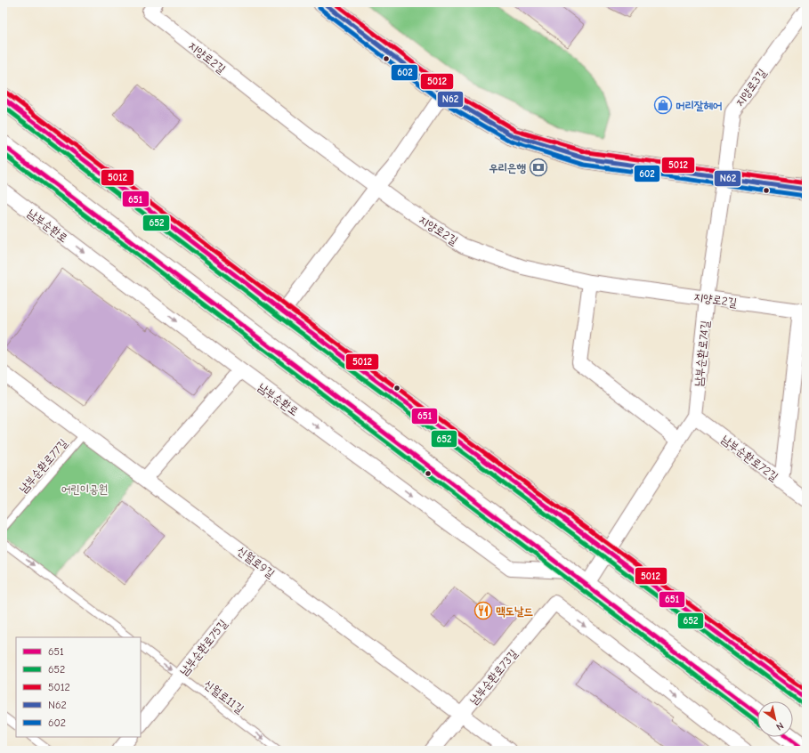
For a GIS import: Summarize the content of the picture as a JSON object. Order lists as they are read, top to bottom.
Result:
{
  "streets": {
    "street": [
      "지양로2길",
      "지양로3길",
      "남부순환로",
      "남부순환로74길",
      "남부순환로72길",
      "신월로9길",
      "남부순환로75길",
      "남부순환로73길"
    ],
    "lane": ["남부순환로77길", "신월로11길"]
  },
  "crossings": [
    ["지양로2길", "남부순환로74길"],
    ["지양로2길", "남부순환로72길"],
    ["지양로3길", "남부순환로74길"],
    ["남부순환로74길", "남부순환로72길"],
    ["남부순환로77길", "신월로9길"],
    ["신월로9길", "남부순환로75길"],
    ["신월로9길", "남부순환로73길"],
    ["남부순환로75길", "신월로11길"]
  ],
  "one_way": ["남부순환로", "신월로11길"],
  "parks": ["어린이공원"],
  "places": {
    "shop": ["머리잘헤어"],
    "bank": ["우리은행"],
    "restaurant": ["맥도날드"]
  },
  "lines": [
    "transit line 5012",
    "transit line N62",
    "transit line 602",
    "transit line 651",
    "transit line 652"
  ],
  "legend": [
    "651",
    "652",
    "5012",
    "N62",
    "602"
  ],
  "north": "bottom right"
}
